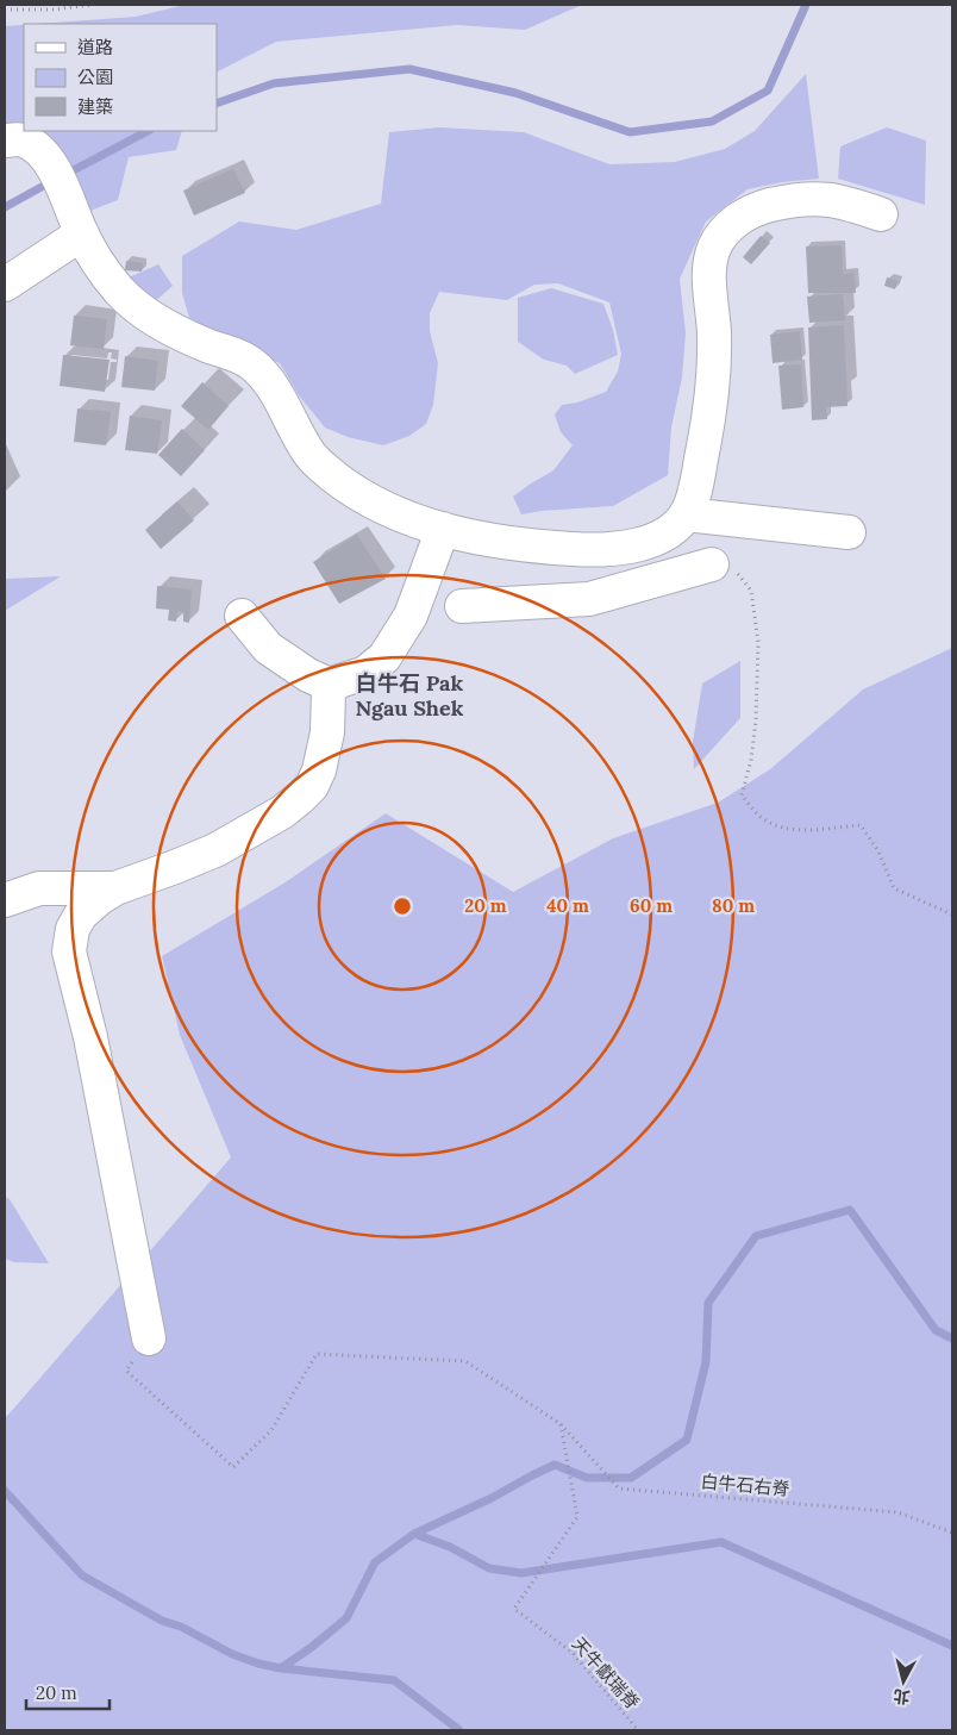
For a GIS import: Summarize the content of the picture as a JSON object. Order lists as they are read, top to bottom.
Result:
{
  "streets": {
    "path": ["白牛石右脊", "天牛獻瑞脊"]
  },
  "crossings": [
    ["白牛石右脊", "天牛獻瑞脊"]
  ],
  "districts": ["白牛石 Pak Ngau Shek"],
  "legend": ["道路", "公園", "建築"],
  "scale_bar": "20 m",
  "north": "bottom",
  "rings": [
    "20 m",
    "40 m",
    "60 m",
    "80 m"
  ]
}
